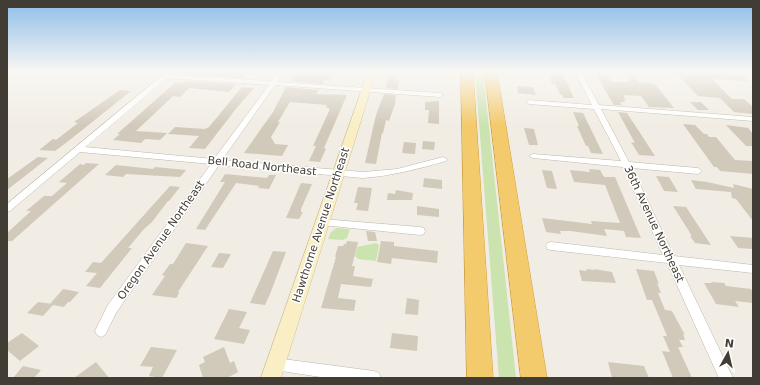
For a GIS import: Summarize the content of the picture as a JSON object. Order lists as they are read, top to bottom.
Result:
{
  "streets": {
    "main road": ["Hawthorne Avenue Northeast"],
    "street": ["Bell Road Northeast", "36th Avenue Northeast", "Oregon Avenue Northeast"]
  },
  "crossings": [
    ["Bell Road Northeast", "Hawthorne Avenue Northeast"],
    ["Bell Road Northeast", "Oregon Avenue Northeast"]
  ],
  "north": "top"
}
